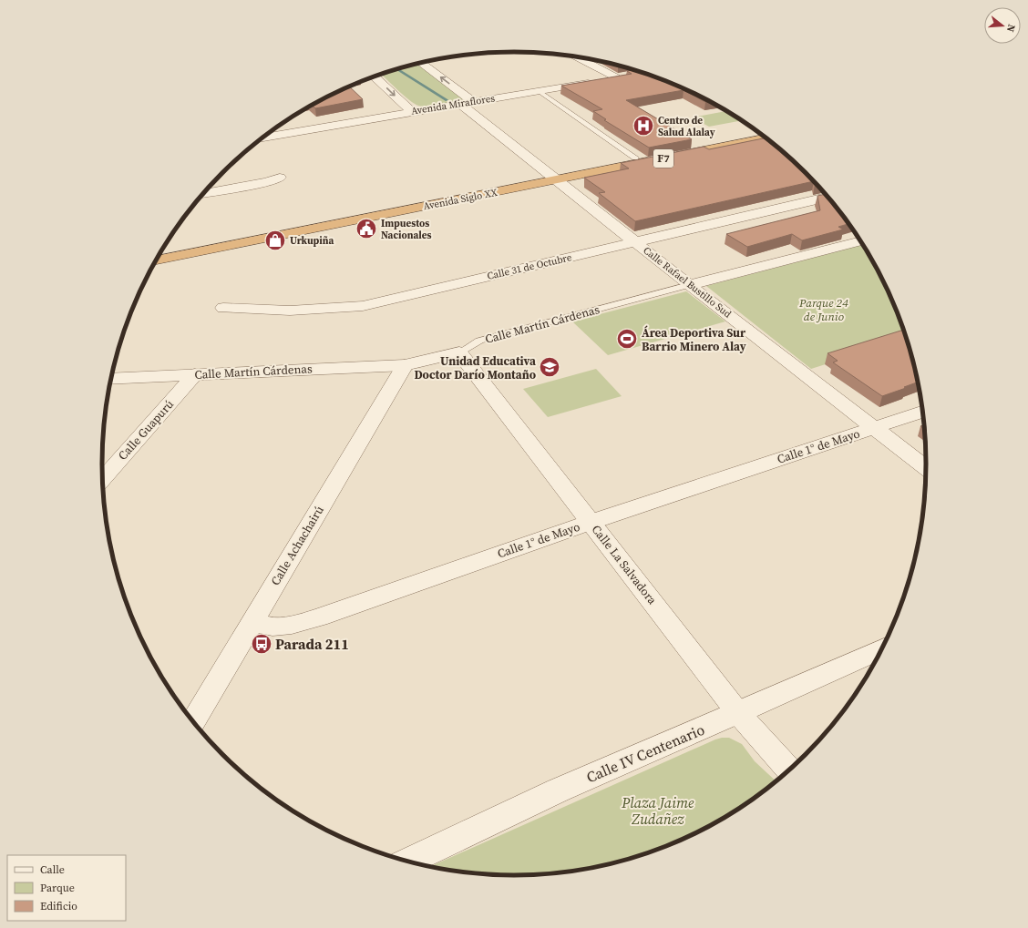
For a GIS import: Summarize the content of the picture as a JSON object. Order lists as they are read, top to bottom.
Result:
{
  "streets": {
    "highway": ["F7", "Avenida Siglo XX"],
    "street": [
      "Avenida Miraflores",
      "Calle 31 de Octubre",
      "Calle Rafael Bustillo Sud",
      "Calle Martín Cárdenas",
      "Calle Guapurú",
      "Calle 1° de Mayo",
      "Calle Achachairú",
      "Calle La Salvadora",
      "Calle IV Centenario"
    ]
  },
  "crossings": [
    ["Avenida Miraflores", "Calle Rafael Bustillo Sud"],
    ["Avenida Siglo XX", "Calle Rafael Bustillo Sud"],
    ["Calle 31 de Octubre", "Calle Rafael Bustillo Sud"],
    ["Calle Rafael Bustillo Sud", "Calle Martín Cárdenas"],
    ["Calle Rafael Bustillo Sud", "Calle 1° de Mayo"],
    ["Calle Martín Cárdenas", "Calle Guapurú"],
    ["Calle Martín Cárdenas", "Calle Achachairú"],
    ["Calle Martín Cárdenas", "Calle La Salvadora"],
    ["Calle 1° de Mayo", "Calle Achachairú"],
    ["Calle 1° de Mayo", "Calle La Salvadora"],
    ["Calle La Salvadora", "Calle IV Centenario"]
  ],
  "parks": ["Parque 24 de Junio", "Plaza Jaime Zudañez"],
  "places": {
    "hospital": ["Centro de Salud Alalay"],
    "public building": ["Impuestos Nacionales"],
    "shop": ["Urkupiña"],
    "sports": ["Área Deportiva Sur Barrio Minero Alay"],
    "school or university": ["Unidad Educativa Doctor Darío Montaño"],
    "bus stop": ["Parada 211"]
  },
  "legend": ["Calle", "Parque", "Edificio"],
  "north": "right"
}
